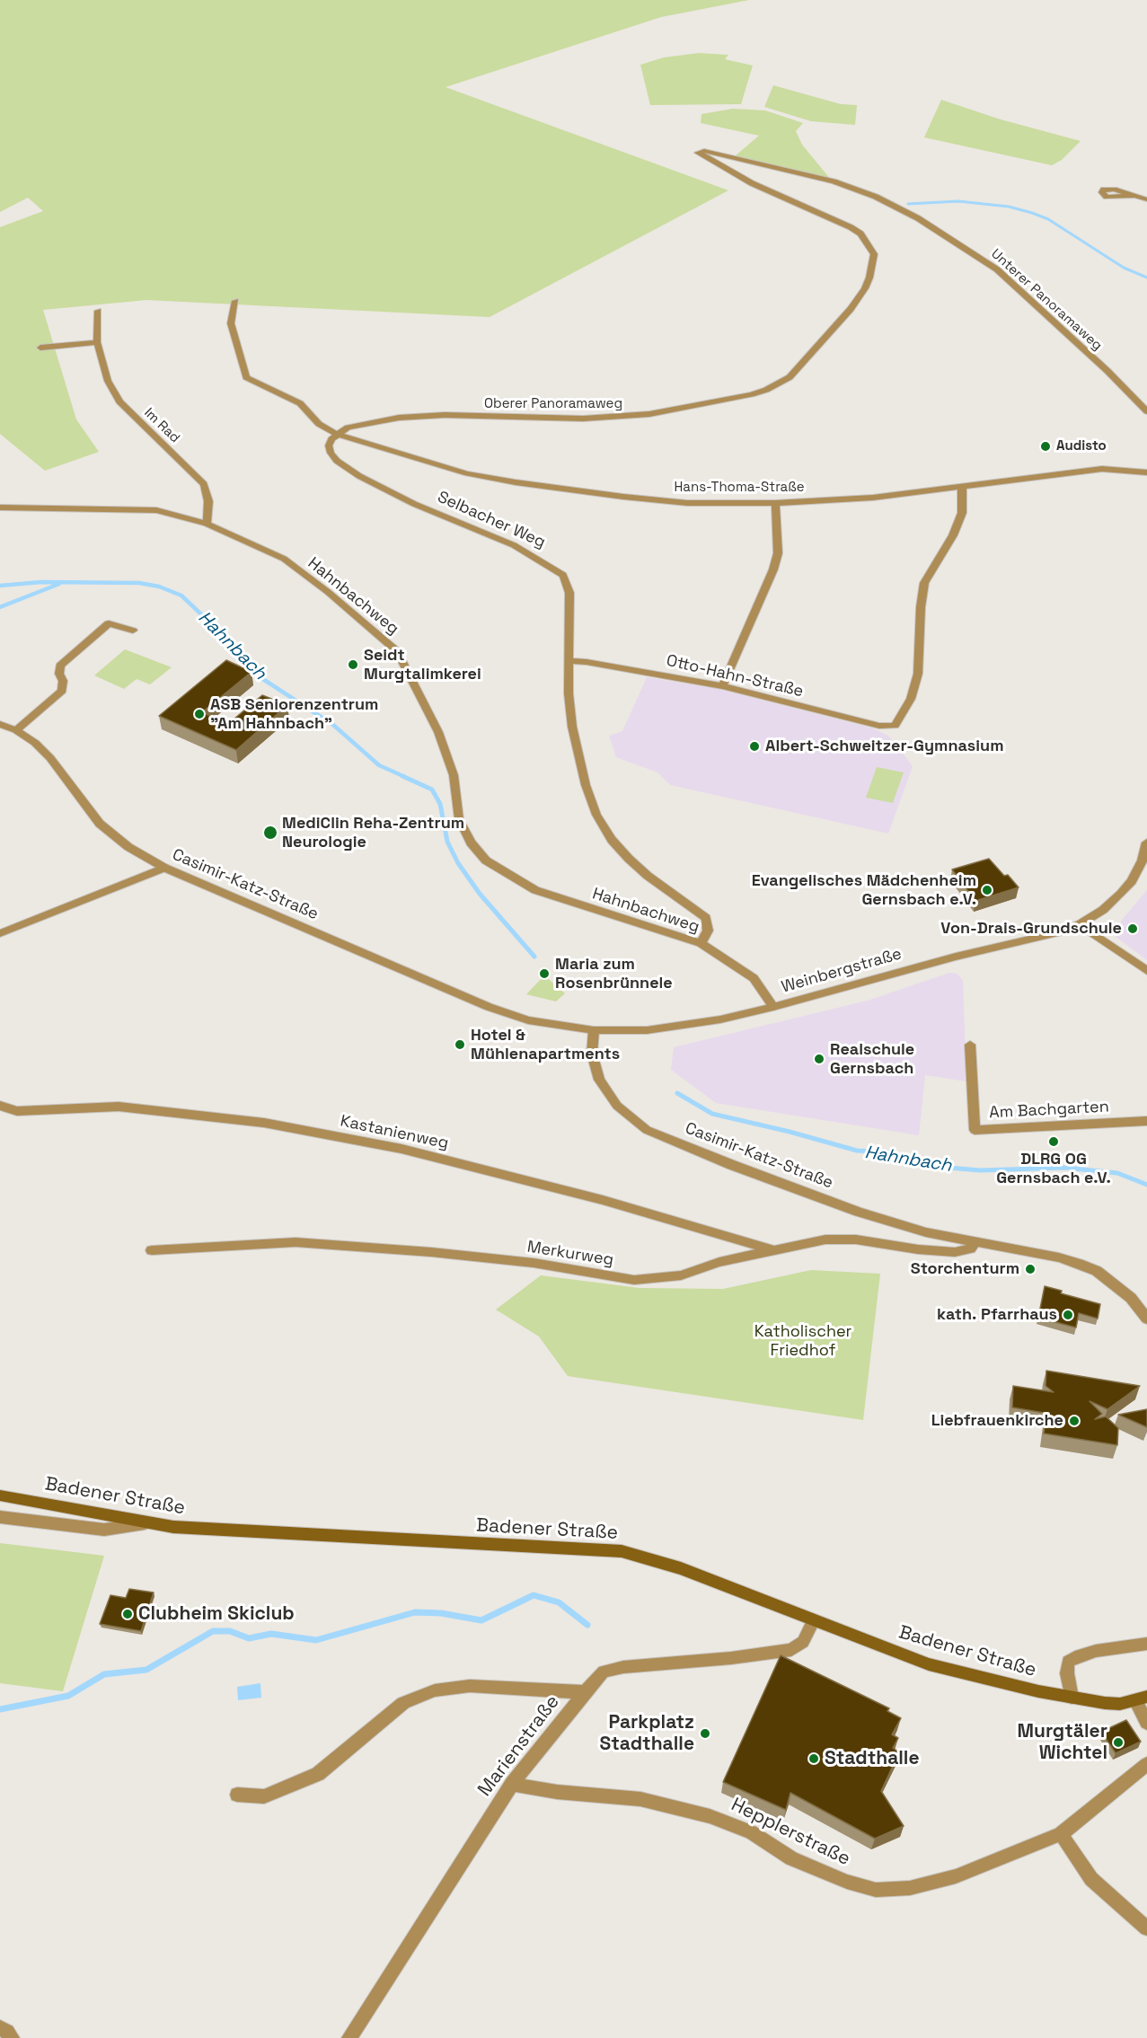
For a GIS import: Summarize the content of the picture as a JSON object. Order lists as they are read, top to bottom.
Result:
{
  "streets": {
    "main road": ["Badener Straße"],
    "street": [
      "Unterer Panoramaweg",
      "Oberer Panoramaweg",
      "Im Rad",
      "Hans-Thoma-Straße",
      "Selbacher Weg",
      "Hahnbachweg",
      "Otto-Hahn-Straße",
      "Casimir-Katz-Straße",
      "Weinbergstraße",
      "Am Bachgarten",
      "Kastanienweg",
      "Merkurweg",
      "Marienstraße",
      "Hepplerstraße"
    ]
  },
  "crossings": [
    ["Unterer Panoramaweg", "Oberer Panoramaweg"],
    ["Oberer Panoramaweg", "Hans-Thoma-Straße"],
    ["Oberer Panoramaweg", "Selbacher Weg"],
    ["Im Rad", "Hahnbachweg"],
    ["Hans-Thoma-Straße", "Selbacher Weg"],
    ["Hans-Thoma-Straße", "Otto-Hahn-Straße"],
    ["Selbacher Weg", "Hahnbachweg"],
    ["Selbacher Weg", "Otto-Hahn-Straße"],
    ["Hahnbachweg", "Weinbergstraße"],
    ["Casimir-Katz-Straße", "Weinbergstraße"],
    ["Casimir-Katz-Straße", "Merkurweg"],
    ["Kastanienweg", "Merkurweg"],
    ["Badener Straße", "Marienstraße"],
    ["Marienstraße", "Hepplerstraße"]
  ],
  "water": ["Hahnbach"],
  "parks": ["Katholischer Friedhof"],
  "places": [
    "Audisto",
    "Seidt Murgtalimkerei",
    "ASB Seniorenzentrum \"Am Hahnbach\"",
    "Albert-Schweitzer-Gymnasium",
    "MediClin Reha-Zentrum Neurologie",
    "Evangelisches Mädchenheim Gernsbach e.V.",
    "Von-Drais-Grundschule",
    "Maria zum Rosenbrünnele",
    "Hotel & Mühlenapartments",
    "Realschule Gernsbach",
    "DLRG OG Gernsbach e.V.",
    "Storchenturm",
    "kath. Pfarrhaus",
    "Liebfrauenkirche",
    "Clubheim Skiclub",
    "Parkplatz Stadthalle",
    "Murgtäler Wichtel",
    "Stadthalle"
  ]
}
